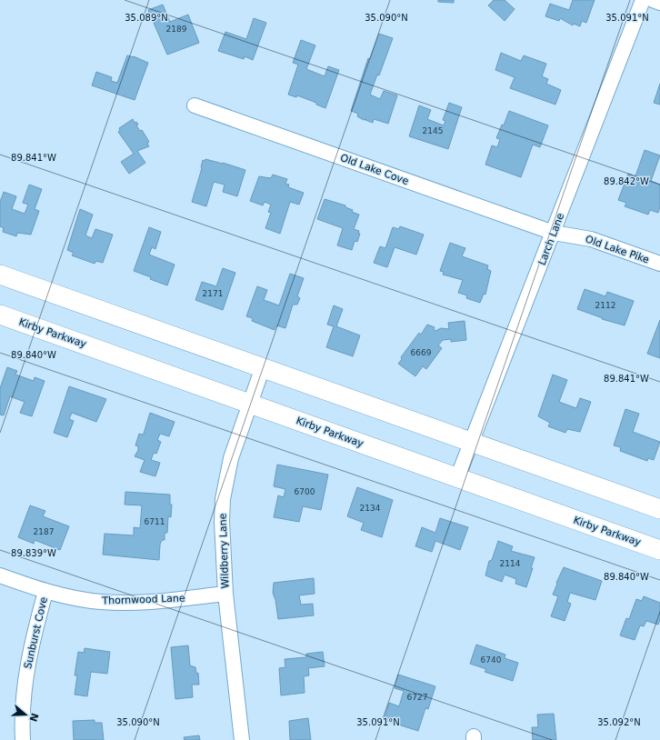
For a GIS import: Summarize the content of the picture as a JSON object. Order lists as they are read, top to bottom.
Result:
{
  "streets": {
    "main road": ["Kirby Parkway"],
    "street": [
      "Old Lake Cove",
      "Larch Lane",
      "Old Lake Pike",
      "Wildberry Lane",
      "Thornwood Lane",
      "Sunburst Cove"
    ]
  },
  "crossings": [
    ["Old Lake Cove", "Larch Lane"],
    ["Old Lake Cove", "Old Lake Pike"],
    ["Larch Lane", "Old Lake Pike"],
    ["Larch Lane", "Kirby Parkway"],
    ["Kirby Parkway", "Wildberry Lane"],
    ["Wildberry Lane", "Thornwood Lane"],
    ["Thornwood Lane", "Sunburst Cove"]
  ],
  "house_numbers": [
    "2189",
    "2145",
    "2171",
    "2112",
    "6669",
    "6700",
    "2134",
    "6711",
    "2187",
    "2114",
    "6740",
    "6727"
  ],
  "north": "right",
  "coordinates": [
    "35.090°N",
    "35.089°N",
    "35.091°N",
    "89.841°W",
    "89.842°W",
    "89.840°W",
    "89.839°W",
    "35.092°N"
  ]
}
